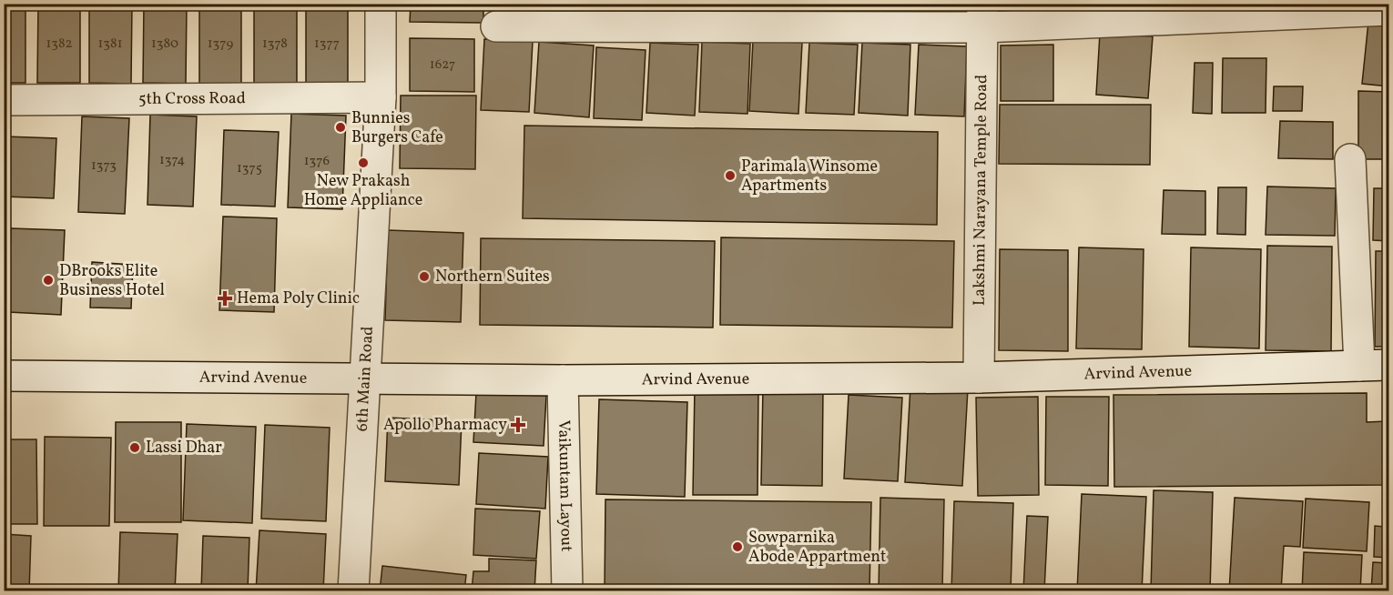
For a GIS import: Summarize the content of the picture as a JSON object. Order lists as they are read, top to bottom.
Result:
{
  "streets": {
    "street": [
      "5th Cross Road",
      "Lakshmi Narayana Temple Road",
      "Arvind Avenue",
      "6th Main Road",
      "Vaikuntam Layout"
    ]
  },
  "crossings": [
    ["5th Cross Road", "6th Main Road"],
    ["Lakshmi Narayana Temple Road", "Arvind Avenue"],
    ["Arvind Avenue", "6th Main Road"],
    ["Arvind Avenue", "Vaikuntam Layout"]
  ],
  "places": {
    "other": [
      "Bunnies Burgers Cafe",
      "New Prakash Home Appliance",
      "Parimala Winsome Apartments",
      "Northern Suites",
      "DBrooks Elite Business Hotel",
      "Lassi Dhar",
      "Sowparnika Abode Appartment"
    ],
    "health": ["Hema Poly Clinic", "Apollo Pharmacy"]
  },
  "house_numbers": [
    "1382",
    "1381",
    "1380",
    "1379",
    "1378",
    "1377",
    "1627",
    "1374",
    "1376",
    "1373",
    "1375"
  ]
}
